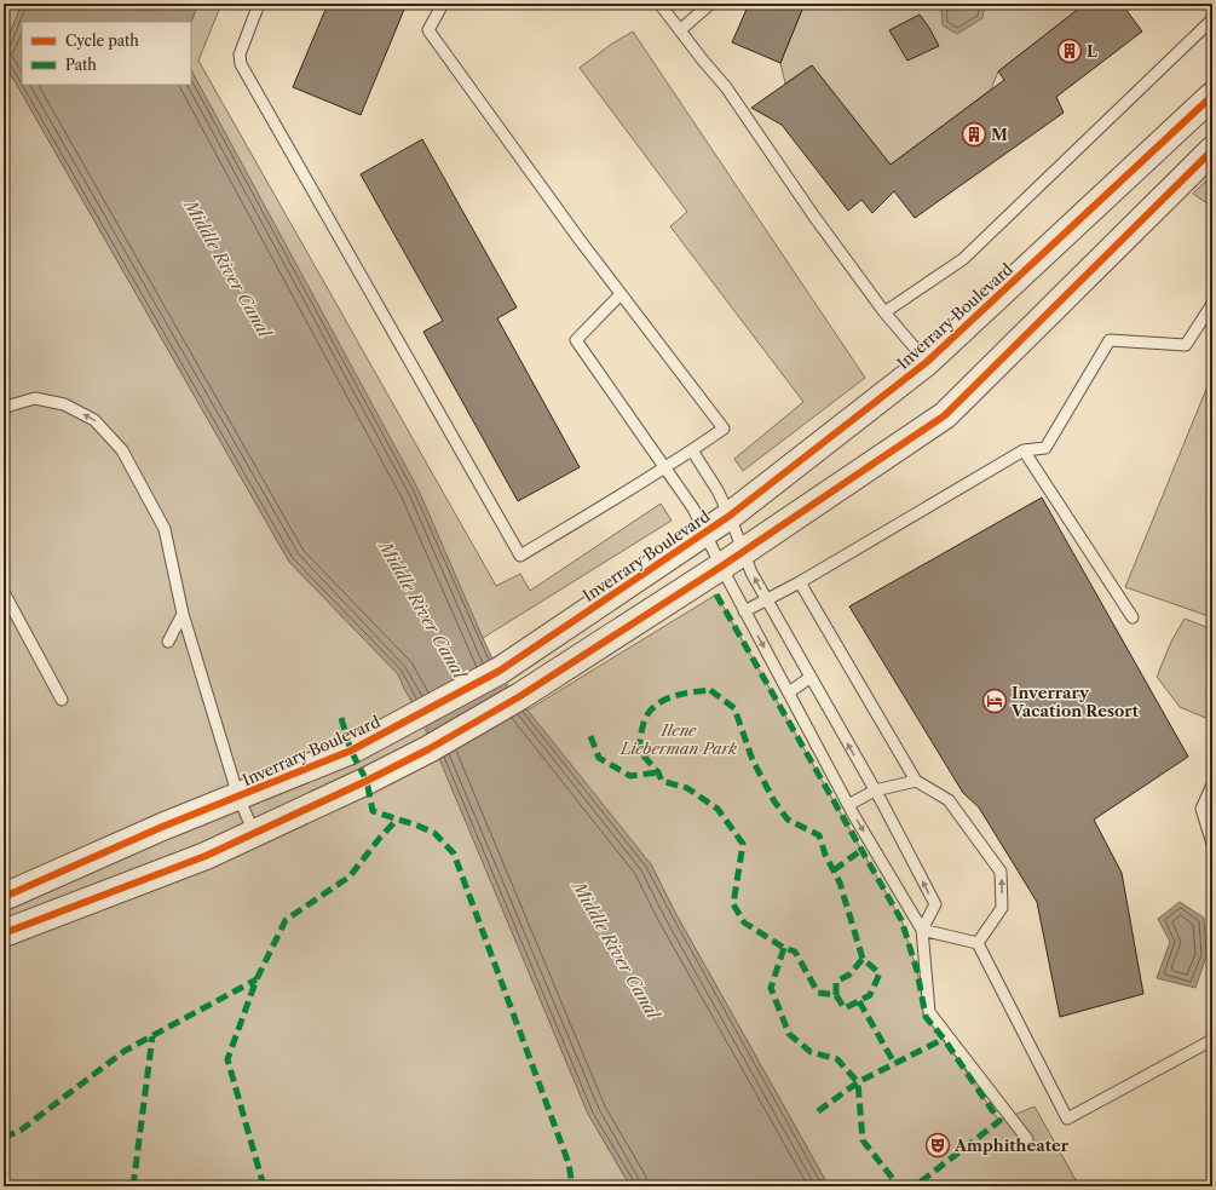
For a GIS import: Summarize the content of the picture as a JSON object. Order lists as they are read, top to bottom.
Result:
{
  "streets": {
    "street": ["Inverrary Boulevard"]
  },
  "water": ["Middle River Canal"],
  "parks": ["Ilene Lieberman Park"],
  "places": {
    "building": ["L", "M"],
    "hotel": ["Inverrary Vacation Resort"],
    "theatre": ["Amphitheater"]
  },
  "legend": ["Cycle path", "Path"]
}
